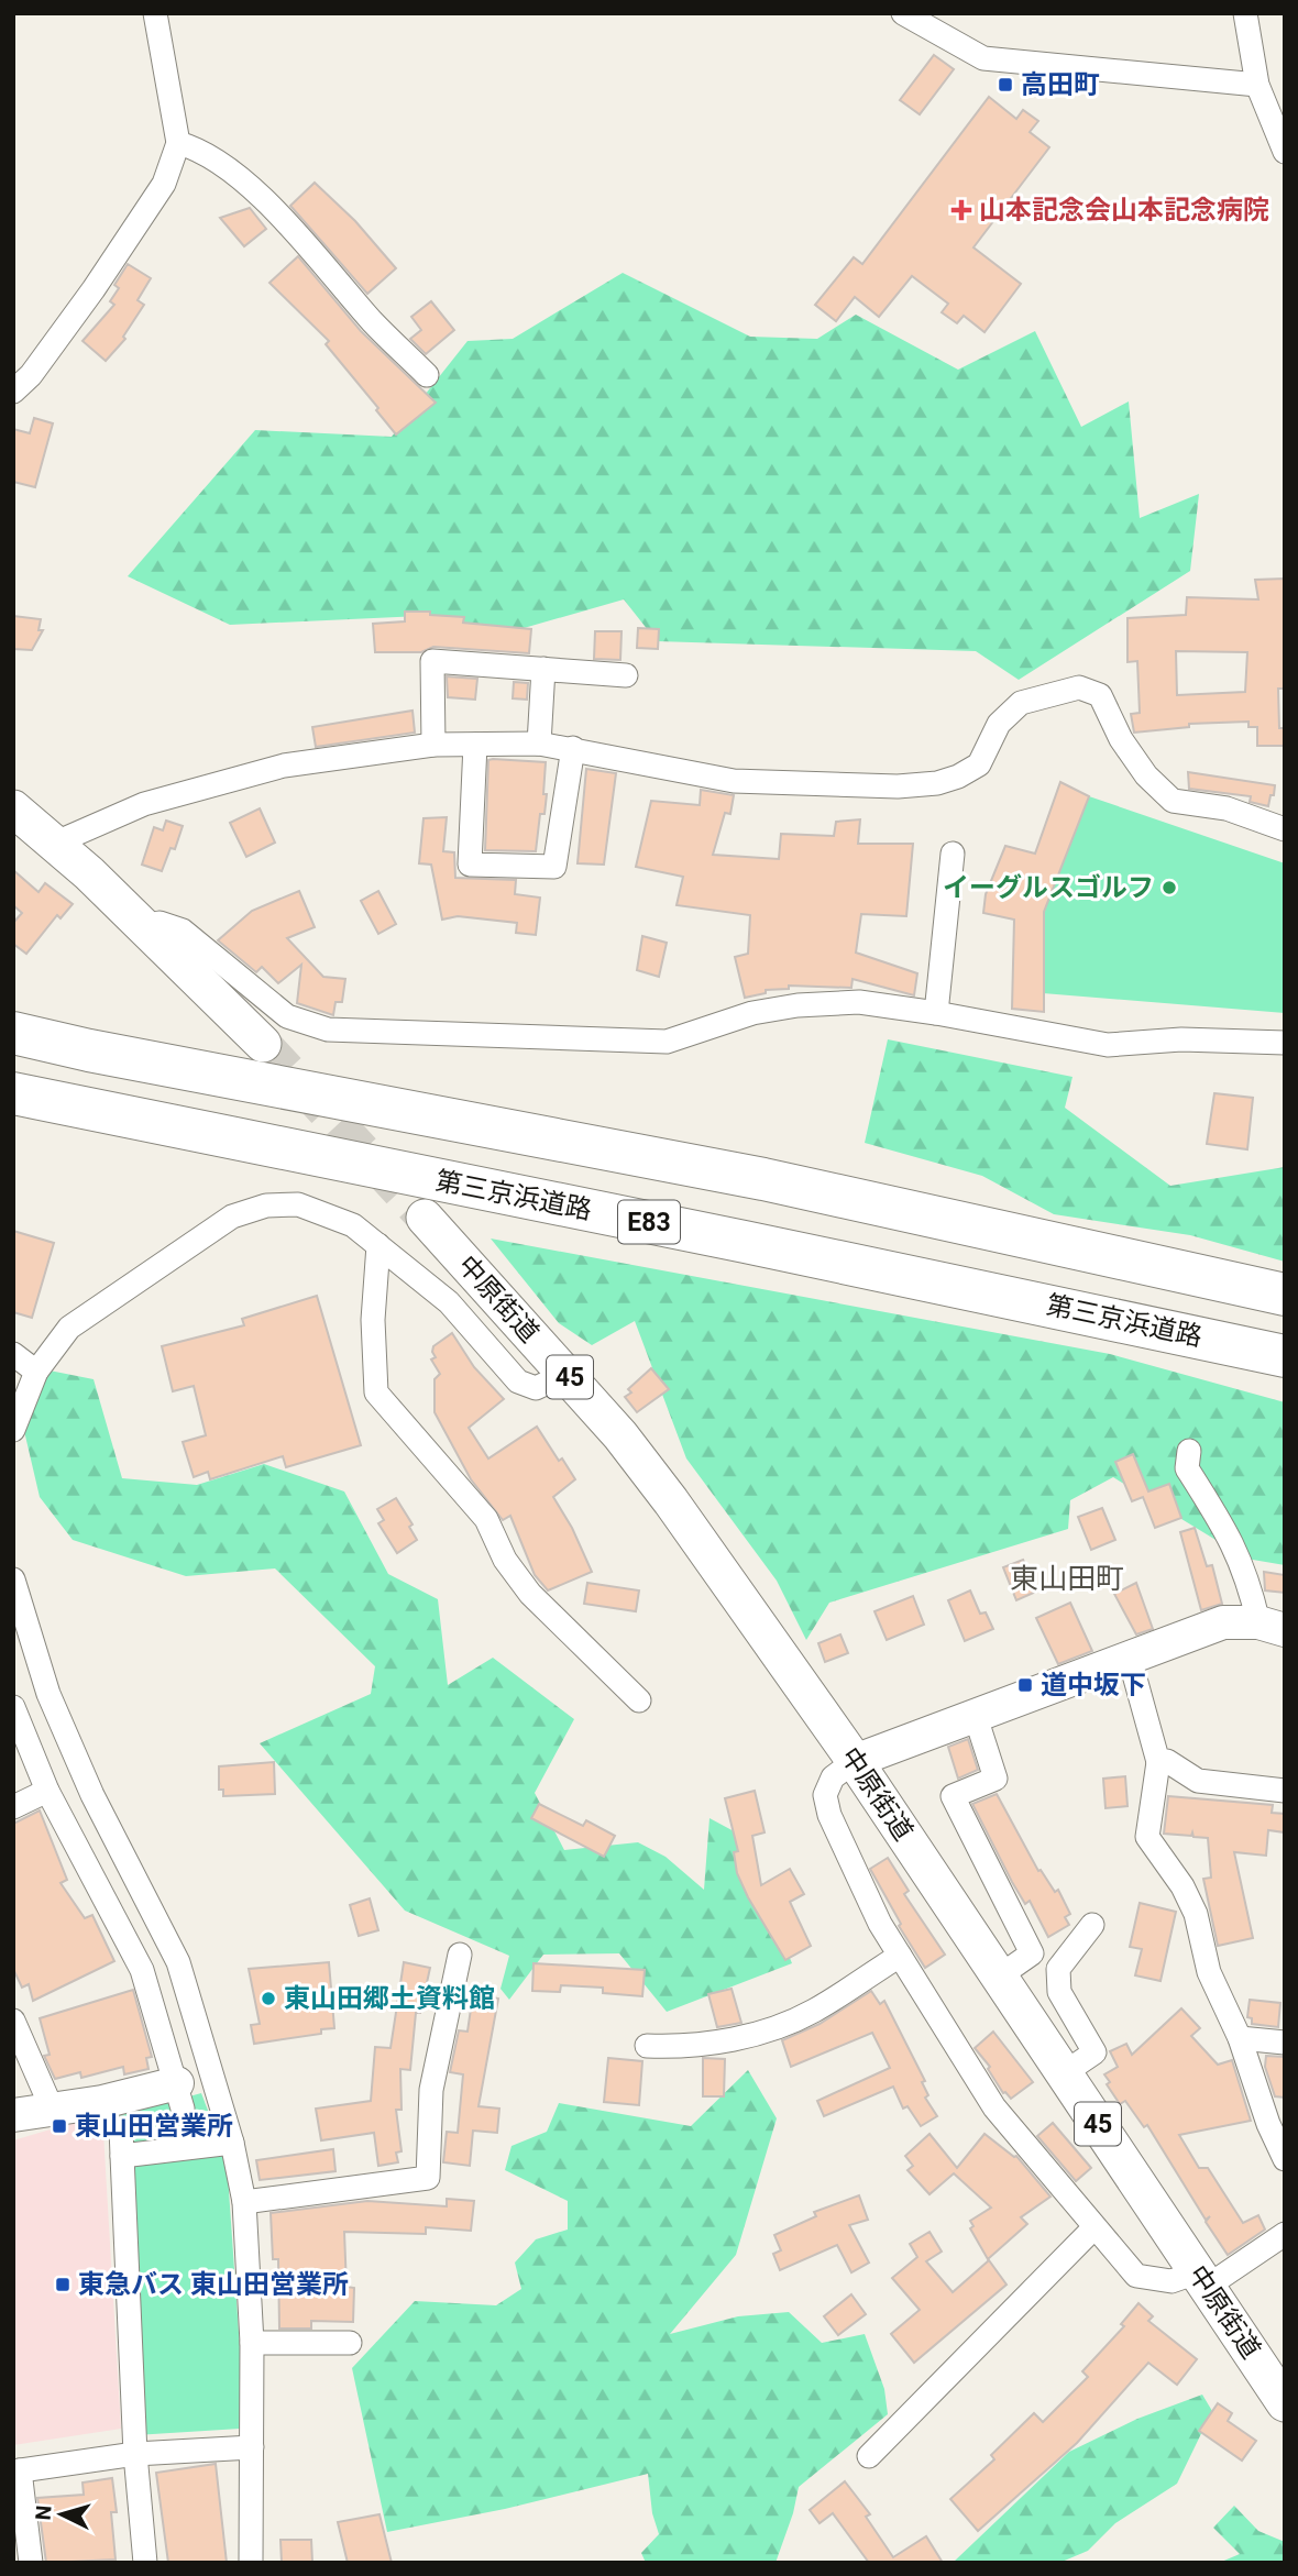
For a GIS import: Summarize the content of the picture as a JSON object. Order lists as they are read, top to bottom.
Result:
{
  "streets": {
    "highway": ["第三京浜道路", "E83"],
    "main road": ["中原街道", "45"]
  },
  "districts": ["東山田町"],
  "places": {
    "transit": [
      "高田町",
      "道中坂下",
      "東山田営業所",
      "東急バス 東山田営業所"
    ],
    "health": ["山本記念会山本記念病院"],
    "other": ["イーグルスゴルフ", "東山田郷土資料館"]
  },
  "north": "left"
}
